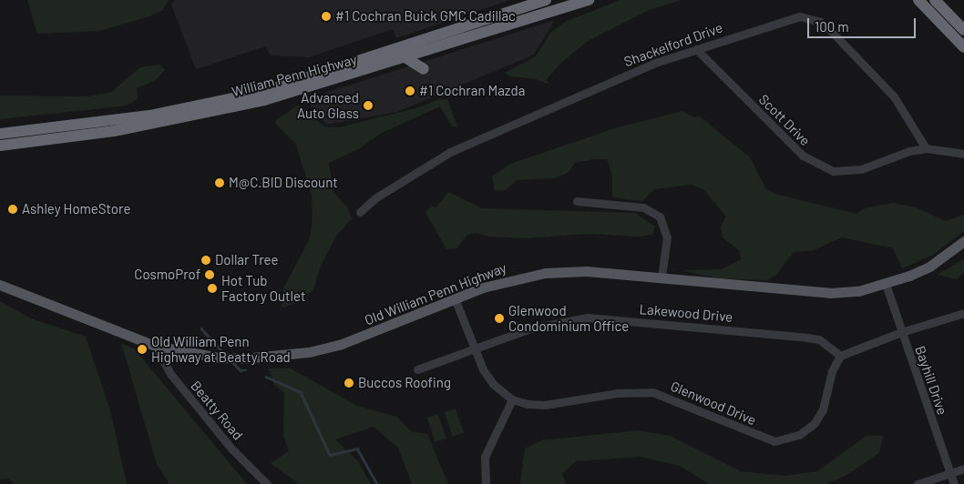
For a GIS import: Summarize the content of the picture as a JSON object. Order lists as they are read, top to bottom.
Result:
{
  "streets": {
    "highway": ["William Penn Highway"],
    "main road": ["Old William Penn Highway"],
    "street": [
      "Shackelford Drive",
      "Scott Drive",
      "Lakewood Drive",
      "Bayhill Drive",
      "Glenwood Drive",
      "Beatty Road"
    ]
  },
  "crossings": [
    ["Shackelford Drive", "Scott Drive"],
    ["Old William Penn Highway", "Bayhill Drive"],
    ["Old William Penn Highway", "Glenwood Drive"],
    ["Old William Penn Highway", "Beatty Road"],
    ["Lakewood Drive", "Glenwood Drive"]
  ],
  "places": [
    "#1 Cochran Buick GMC Cadillac",
    "#1 Cochran Mazda",
    "Advanced Auto Glass",
    "M@C.BID Discount",
    "Ashley HomeStore",
    "Dollar Tree",
    "CosmoProf",
    "Hot Tub Factory Outlet",
    "Glenwood Condominium Office",
    "Old William Penn Highway at Beatty Road",
    "Buccos Roofing"
  ],
  "scale_bar": "100 m"
}
